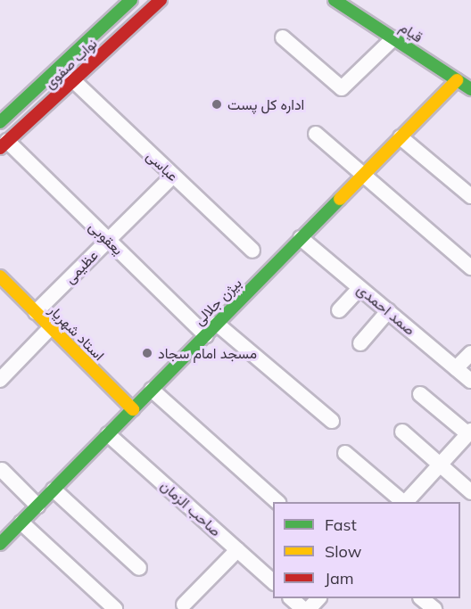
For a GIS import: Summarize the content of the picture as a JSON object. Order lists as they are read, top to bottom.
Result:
{
  "streets": {
    "street": [
      "قیام",
      "نواب صفوی",
      "عباسی",
      "یعقوبی",
      "عظیمی",
      "بیژن جلالی",
      "صمد احمدی",
      "استاد شهریار",
      "صاحب الزمان"
    ]
  },
  "crossings": [
    ["قیام", "بیژن جلالی"],
    ["نواب صفوی", "عباسی"],
    ["نواب صفوی", "یعقوبی"],
    ["عباسی", "عظیمی"],
    ["یعقوبی", "عظیمی"],
    ["یعقوبی", "بیژن جلالی"],
    ["عظیمی", "استاد شهریار"],
    ["بیژن جلالی", "صمد احمدی"],
    ["بیژن جلالی", "استاد شهریار"],
    ["بیژن جلالی", "صاحب الزمان"]
  ],
  "places": ["اداره کل پست", "مسجد امام سجاد"],
  "legend": ["Fast", "Slow", "Jam"]
}
